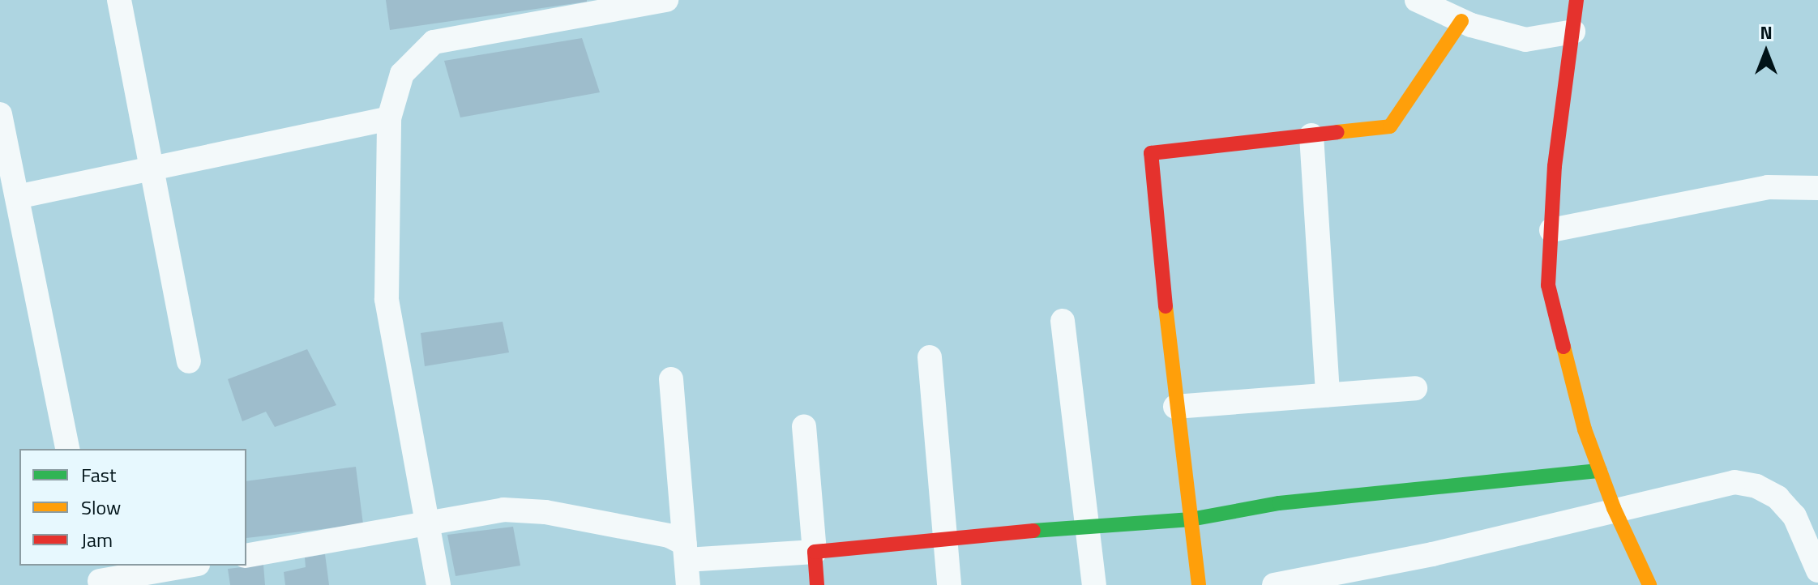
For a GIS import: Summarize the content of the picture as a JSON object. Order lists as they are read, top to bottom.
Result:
{
  "legend": ["Fast", "Slow", "Jam"],
  "north": "top"
}
